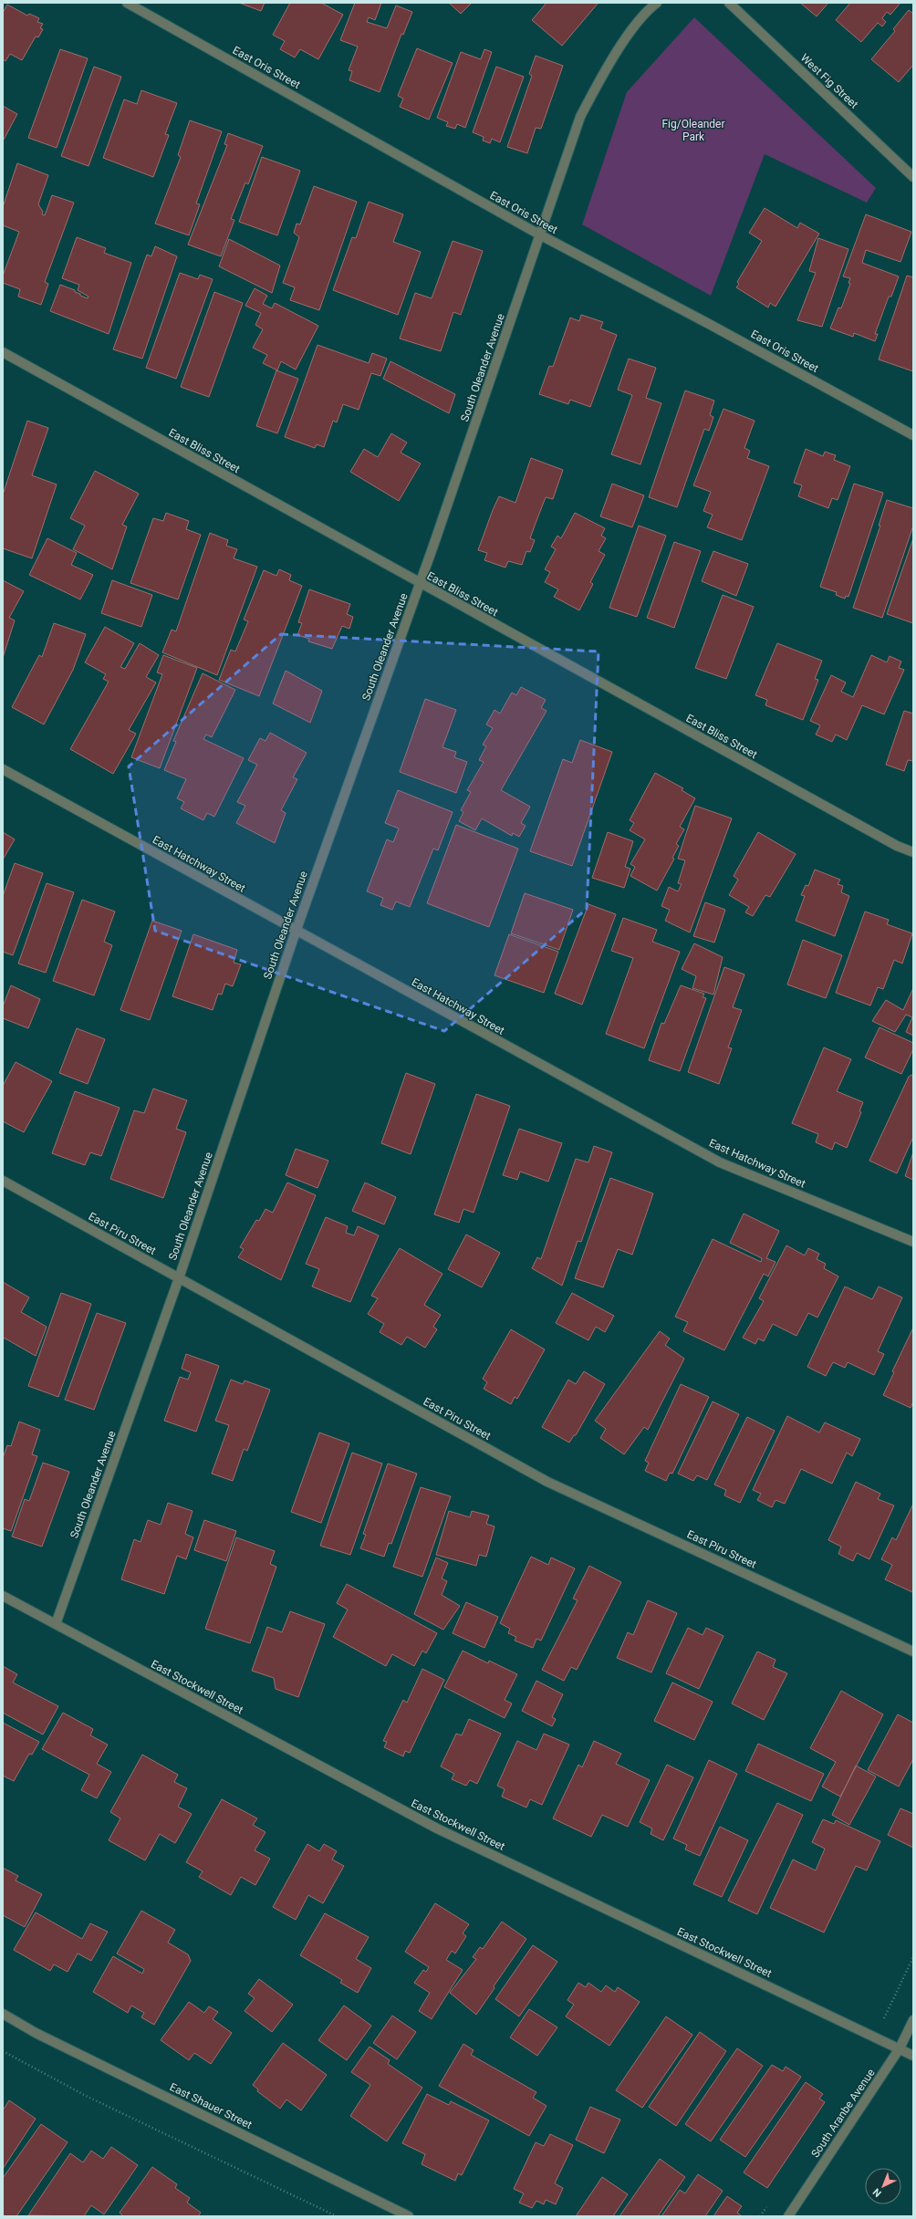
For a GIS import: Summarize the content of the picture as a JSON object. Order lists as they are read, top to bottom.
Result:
{
  "streets": {
    "street": [
      "East Oris Street",
      "West Fig Street",
      "South Oleander Avenue",
      "East Bliss Street",
      "East Hatchway Street",
      "East Piru Street",
      "East Stockwell Street",
      "East Shauer Street",
      "South Aranbe Avenue"
    ]
  },
  "crossings": [
    ["East Oris Street", "South Oleander Avenue"],
    ["South Oleander Avenue", "East Bliss Street"],
    ["South Oleander Avenue", "East Hatchway Street"],
    ["South Oleander Avenue", "East Piru Street"],
    ["South Oleander Avenue", "East Stockwell Street"],
    ["East Stockwell Street", "South Aranbe Avenue"]
  ],
  "parks": ["Fig/Oleander Park"],
  "north": "bottom left"
}
